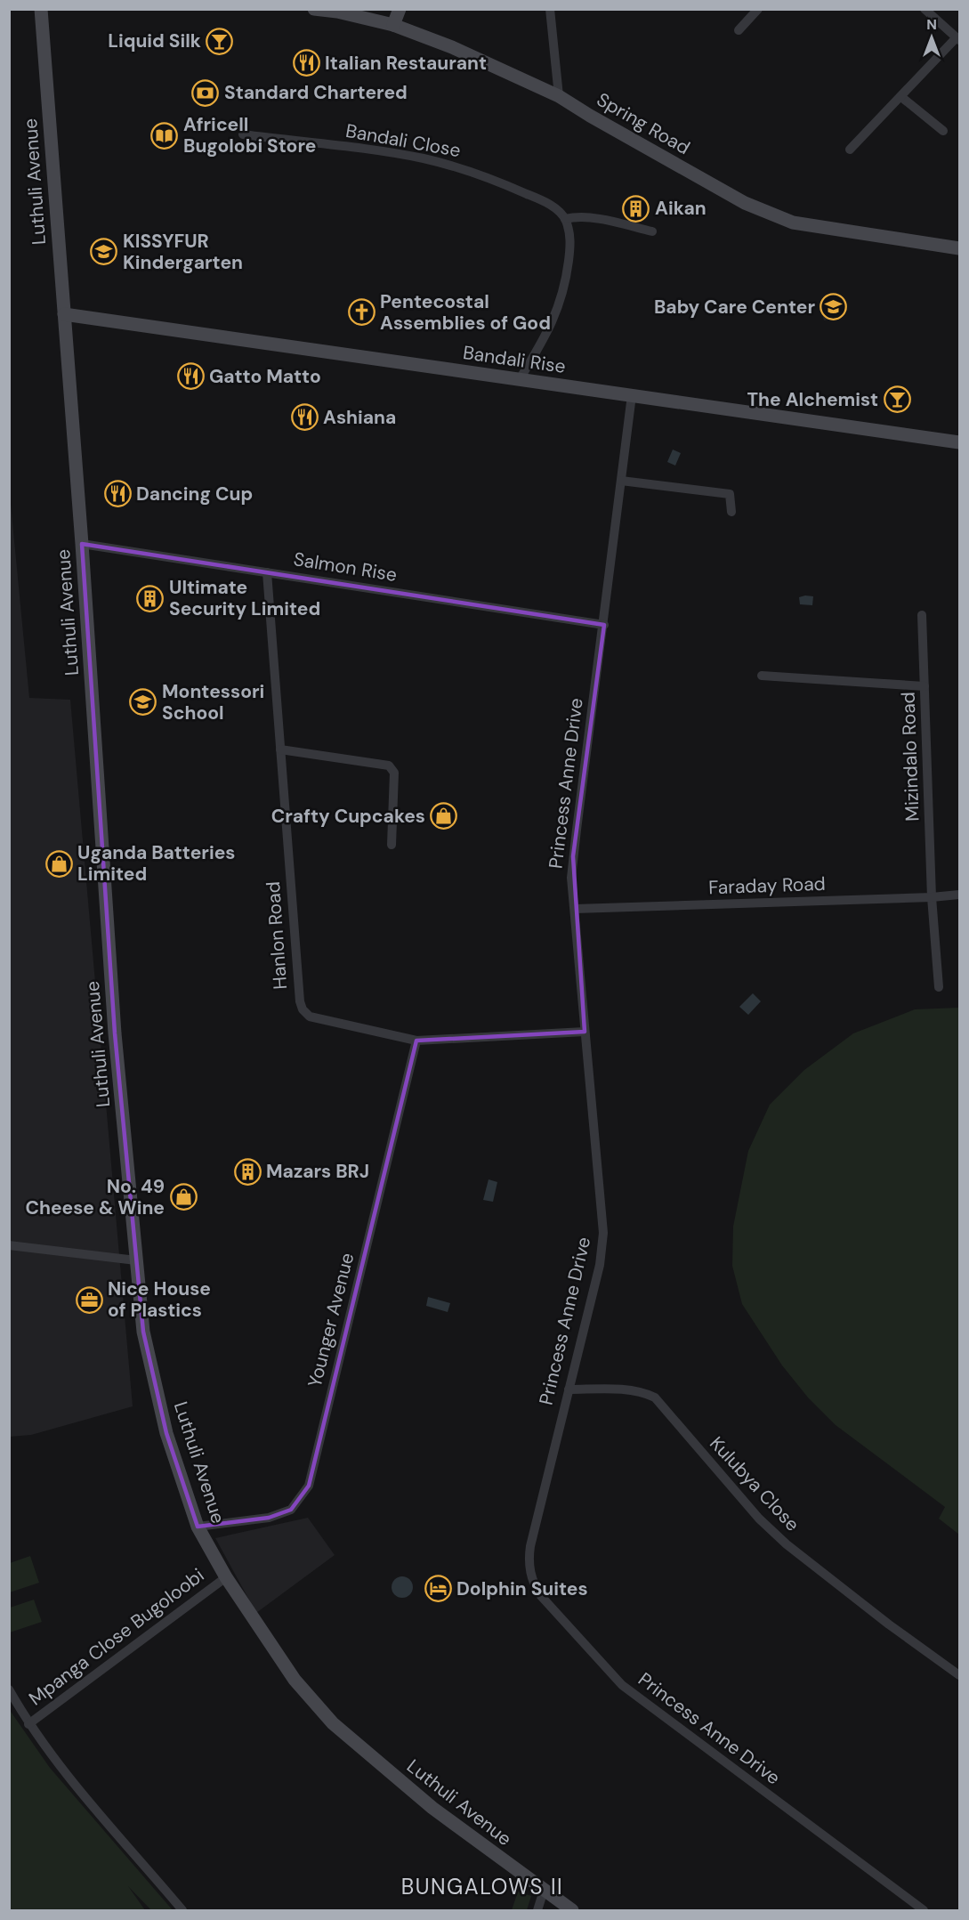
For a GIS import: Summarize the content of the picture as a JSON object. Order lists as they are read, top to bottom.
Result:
{
  "streets": {
    "street": [
      "Spring Road",
      "Bandali Close",
      "Luthuli Avenue",
      "Bandali Rise",
      "Salmon Rise",
      "Mizindalo Road",
      "Princess Anne Drive",
      "Faraday Road",
      "Hanlon Road",
      "Younger Avenue",
      "Kulubya Close",
      "Mpanga Close Bugoloobi"
    ]
  },
  "crossings": [
    ["Luthuli Avenue", "Bandali Rise"],
    ["Luthuli Avenue", "Salmon Rise"],
    ["Luthuli Avenue", "Younger Avenue"],
    ["Luthuli Avenue", "Mpanga Close Bugoloobi"],
    ["Bandali Rise", "Princess Anne Drive"],
    ["Salmon Rise", "Princess Anne Drive"],
    ["Salmon Rise", "Hanlon Road"],
    ["Mizindalo Road", "Faraday Road"],
    ["Princess Anne Drive", "Faraday Road"],
    ["Princess Anne Drive", "Hanlon Road"],
    ["Princess Anne Drive", "Kulubya Close"],
    ["Hanlon Road", "Younger Avenue"]
  ],
  "districts": ["BUNGALOWS II"],
  "places": {
    "bar": ["Liquid Silk", "The Alchemist"],
    "restaurant": [
      "Italian Restaurant",
      "Gatto Matto",
      "Ashiana",
      "Dancing Cup"
    ],
    "bank": ["Standard Chartered"],
    "library": ["Africell Bugolobi Store"],
    "building": ["Aikan", "Ultimate Security Limited", "Mazars BRJ"],
    "school or university": ["KISSYFUR Kindergarten", "Baby Care Center", "Montessori School"],
    "church": ["Pentecostal Assemblies of God"],
    "shop": ["Crafty Cupcakes", "Uganda Batteries Limited", "No. 49 Cheese & Wine"],
    "office": ["Nice House of Plastics"],
    "hotel": ["Dolphin Suites"]
  },
  "north": "top"
}
